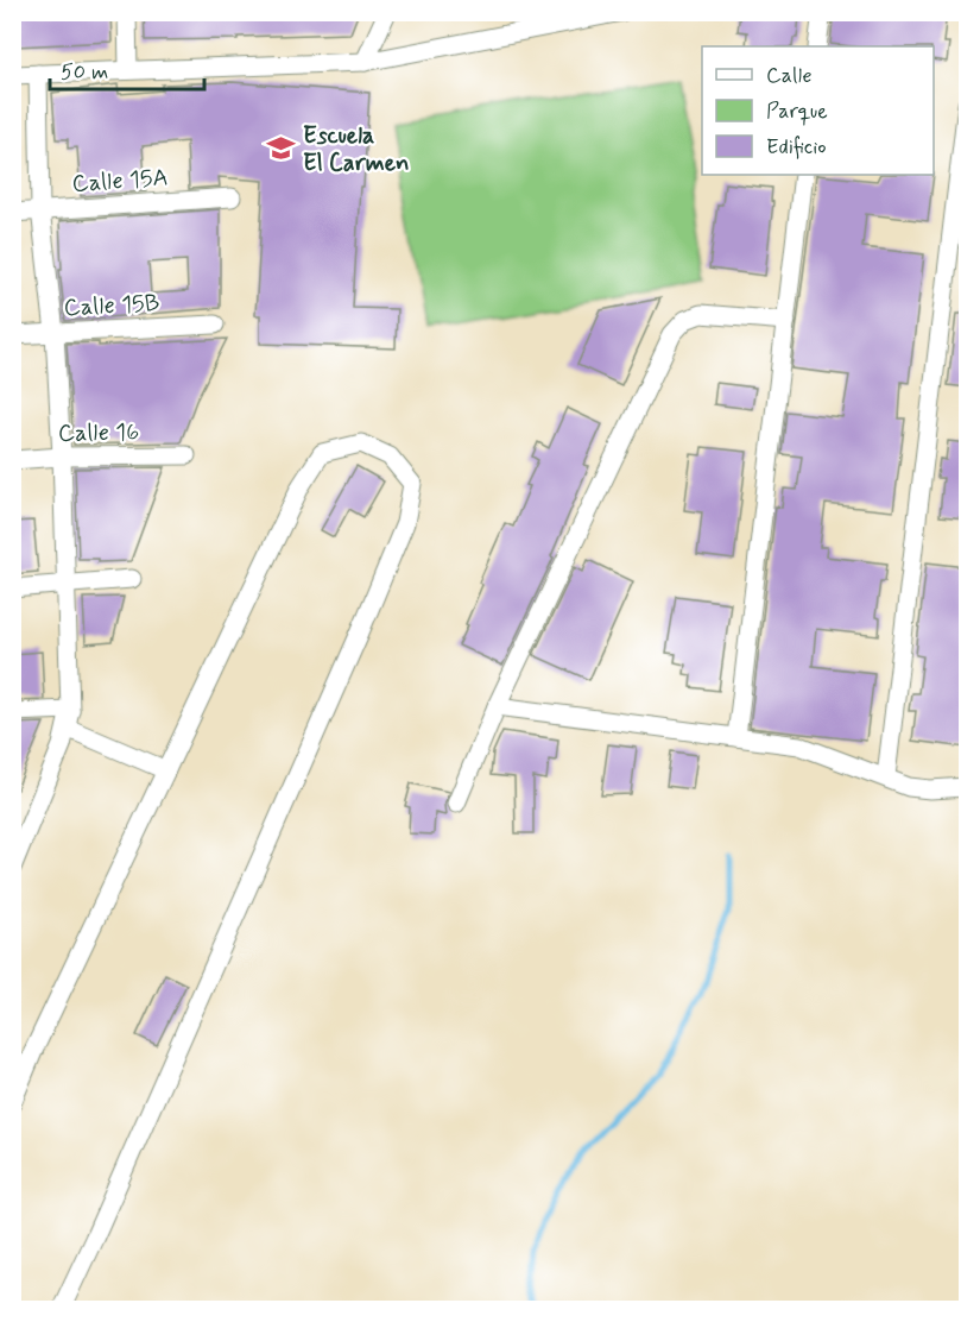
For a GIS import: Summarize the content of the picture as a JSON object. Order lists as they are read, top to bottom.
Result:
{
  "streets": {
    "street": ["Calle 15A", "Calle 15B", "Calle 16"]
  },
  "places": {
    "school or university": ["Escuela El Carmen"]
  },
  "legend": ["Calle", "Parque", "Edificio"],
  "scale_bar": "50 m"
}
